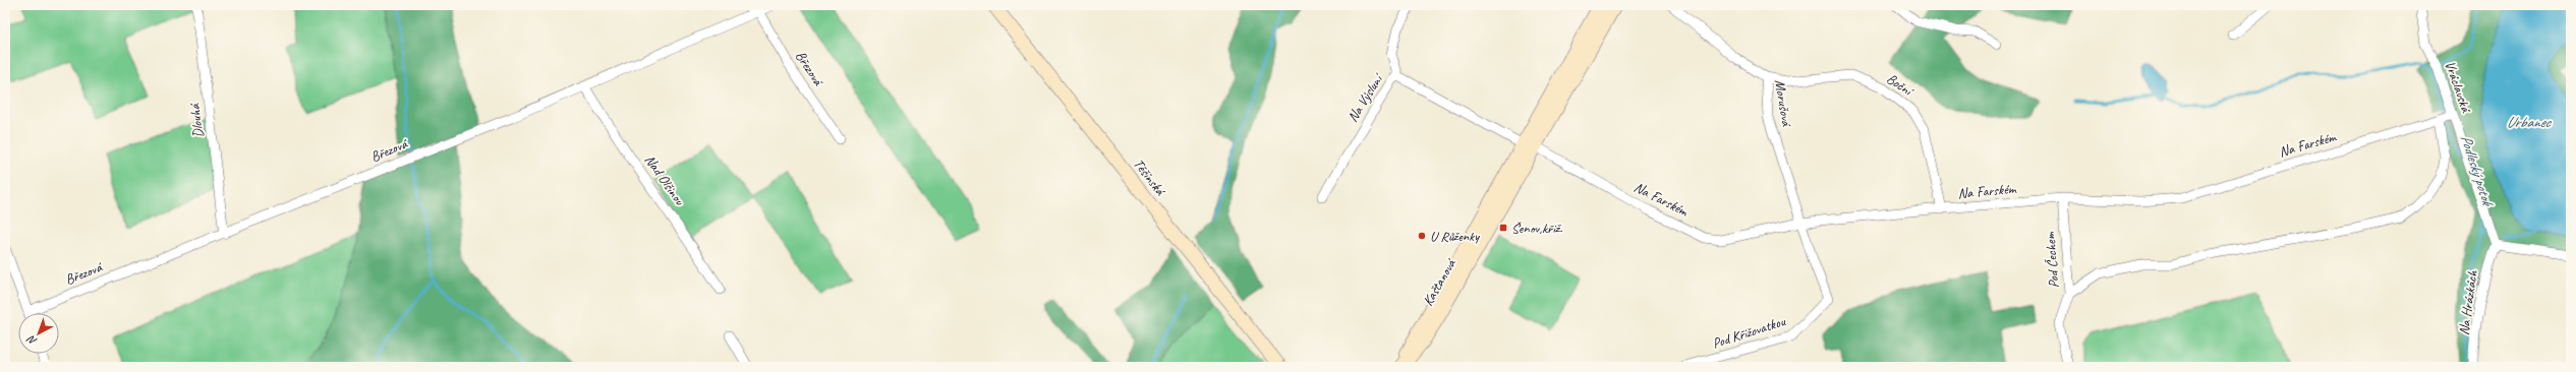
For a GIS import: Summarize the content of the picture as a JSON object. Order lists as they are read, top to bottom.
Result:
{
  "streets": {
    "main road": ["Těšínská", "Kaštanová"],
    "street": [
      "Březová",
      "Boční",
      "Vráclavská",
      "Na Výsluní",
      "Morušová",
      "Dlouhá",
      "Na Farském",
      "Nad Olšinou",
      "Pod Čechem",
      "Na Hrázkách",
      "Pod Křižovatkou"
    ]
  },
  "crossings": [
    ["Březová", "Dlouhá"],
    ["Březová", "Nad Olšinou"],
    ["Boční", "Morušová"],
    ["Boční", "Na Farském"],
    ["Vráclavská", "Na Farském"],
    ["Vráclavská", "Na Hrázkách"],
    ["Na Výsluní", "Na Farském"],
    ["Na Výsluní", "Kaštanová"],
    ["Morušová", "Na Farském"],
    ["Morušová", "Pod Křižovatkou"],
    ["Na Farském", "Pod Čechem"],
    ["Na Farském", "Kaštanová"],
    ["Na Farském", "Pod Křižovatkou"]
  ],
  "water": ["Urbanec", "Podleský potok"],
  "places": {
    "transit": ["Šenov,křiž."],
    "other": ["U Růženky"]
  },
  "north": "bottom left"
}
